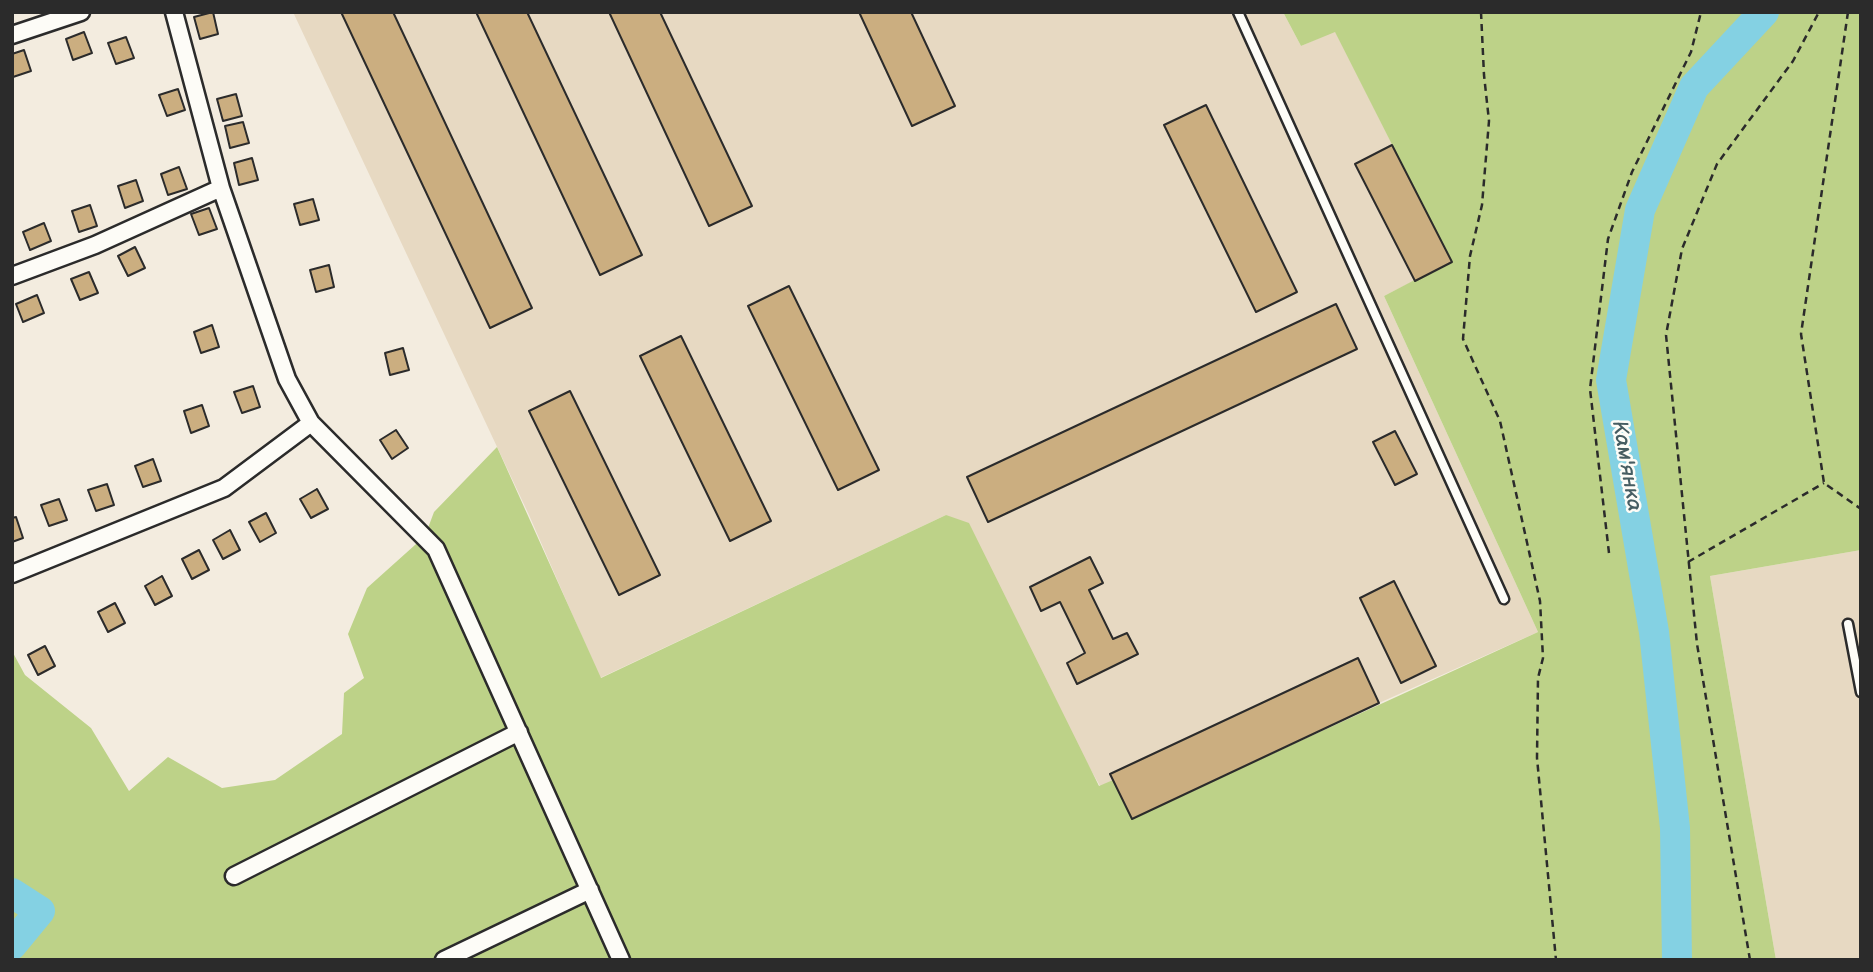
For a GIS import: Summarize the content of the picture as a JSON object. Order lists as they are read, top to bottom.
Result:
{
  "water": ["Кам'янка"]
}
